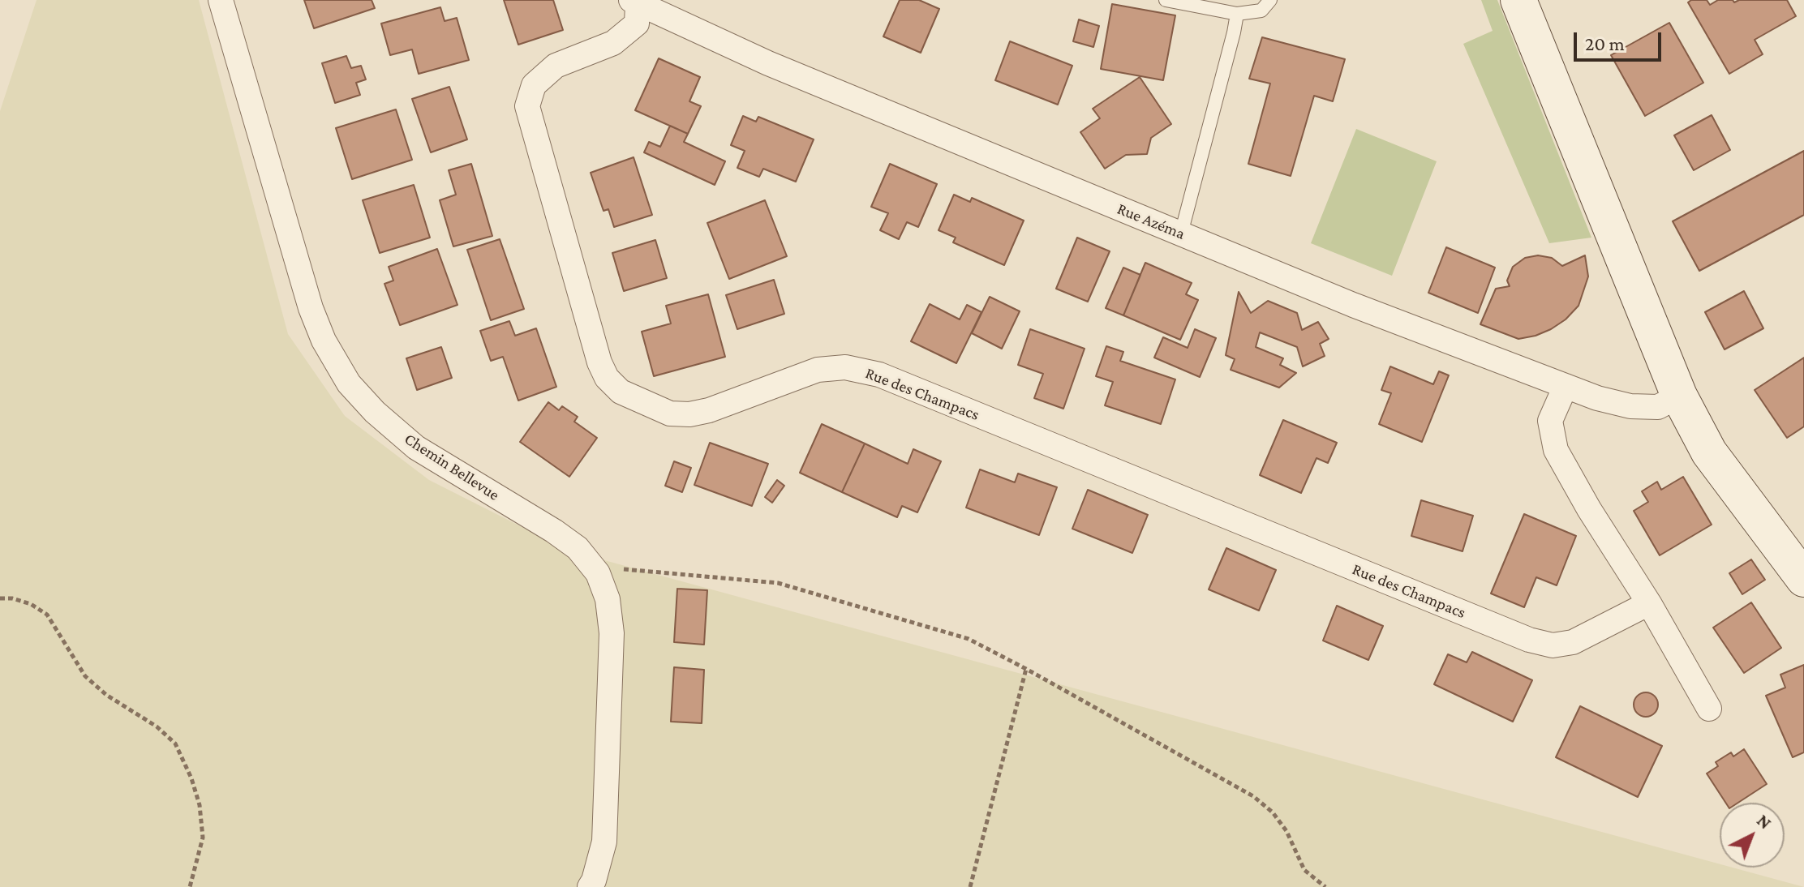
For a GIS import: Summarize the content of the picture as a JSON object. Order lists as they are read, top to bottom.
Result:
{
  "streets": {
    "street": ["Rue Azéma", "Rue des Champacs", "Chemin Bellevue"]
  },
  "crossings": [
    ["Rue Azéma", "Rue des Champacs"]
  ],
  "scale_bar": "20 m",
  "north": "top right"
}
